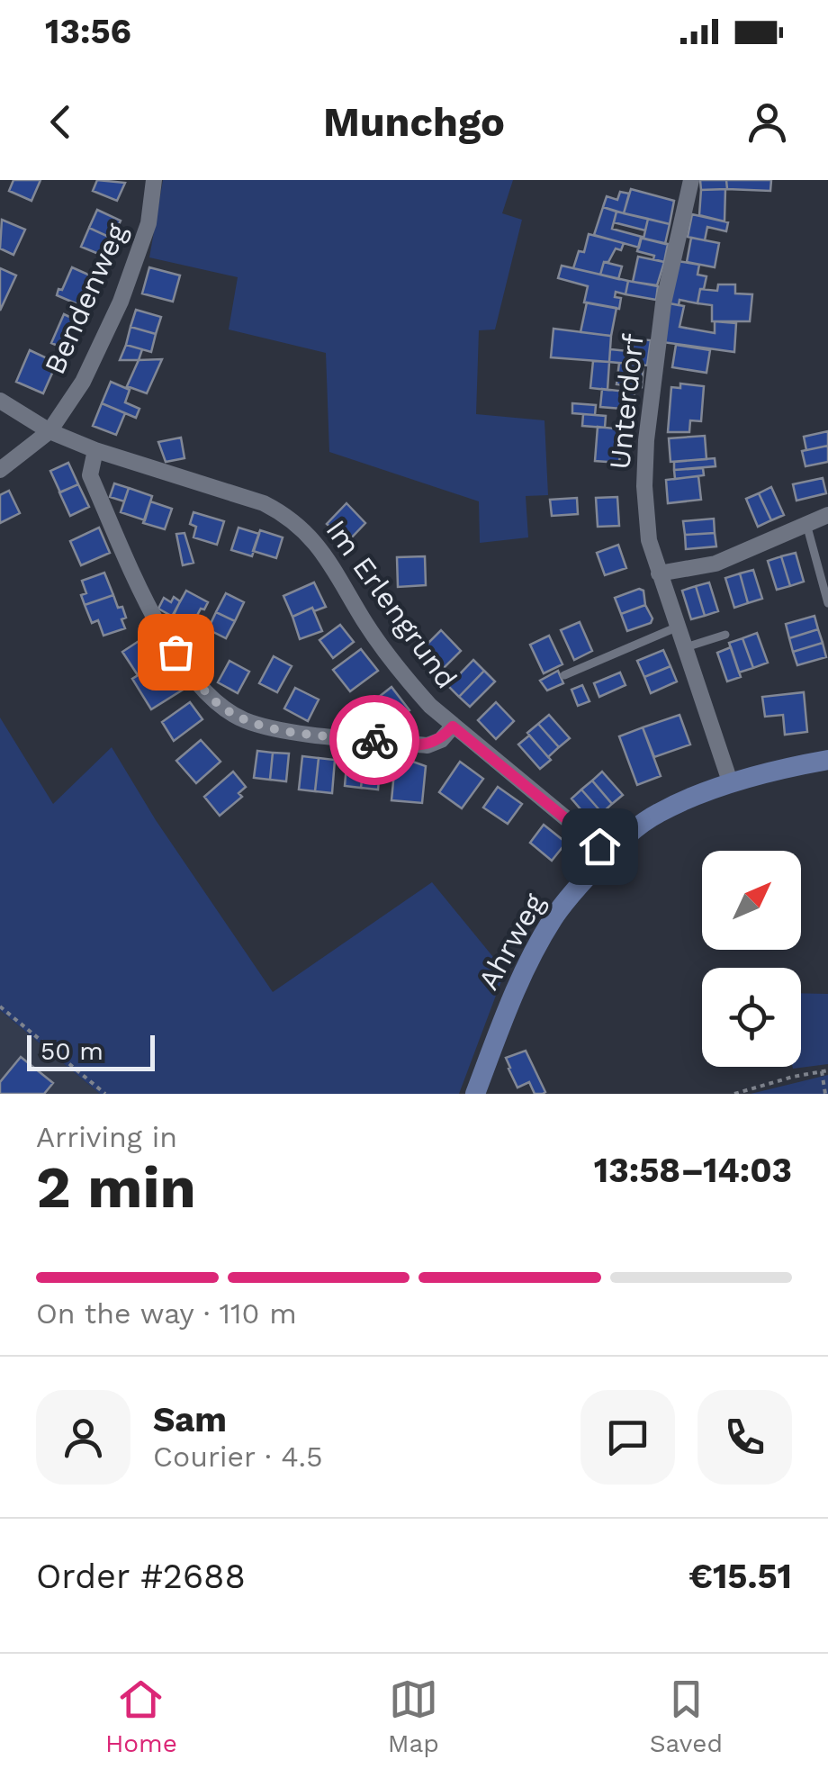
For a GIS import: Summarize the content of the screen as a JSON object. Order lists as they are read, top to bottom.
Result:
{
  "streets": {
    "street": [
      "Bendenweg",
      "Unterdorf",
      "Im Erlengrund",
      "Ahrweg"
    ]
  },
  "crossings": [
    ["Bendenweg", "Im Erlengrund"],
    ["Unterdorf", "Ahrweg"],
    ["Im Erlengrund", "Ahrweg"]
  ],
  "scale_bar": "50 m",
  "north": "top right",
  "page": {
    "status": "13:56",
    "header": "Munchgo",
    "scale": "50 m",
    "heading": ["2 min", "Arriving in", "13:58–14:03"],
    "panel": [
      "Sam",
      "Courier · 4.5",
      "Order #2688",
      "€15.51"
    ],
    "bar": "On the way · 110 m",
    "tabs": ["Home", "Map", "Saved"]
  }
}
